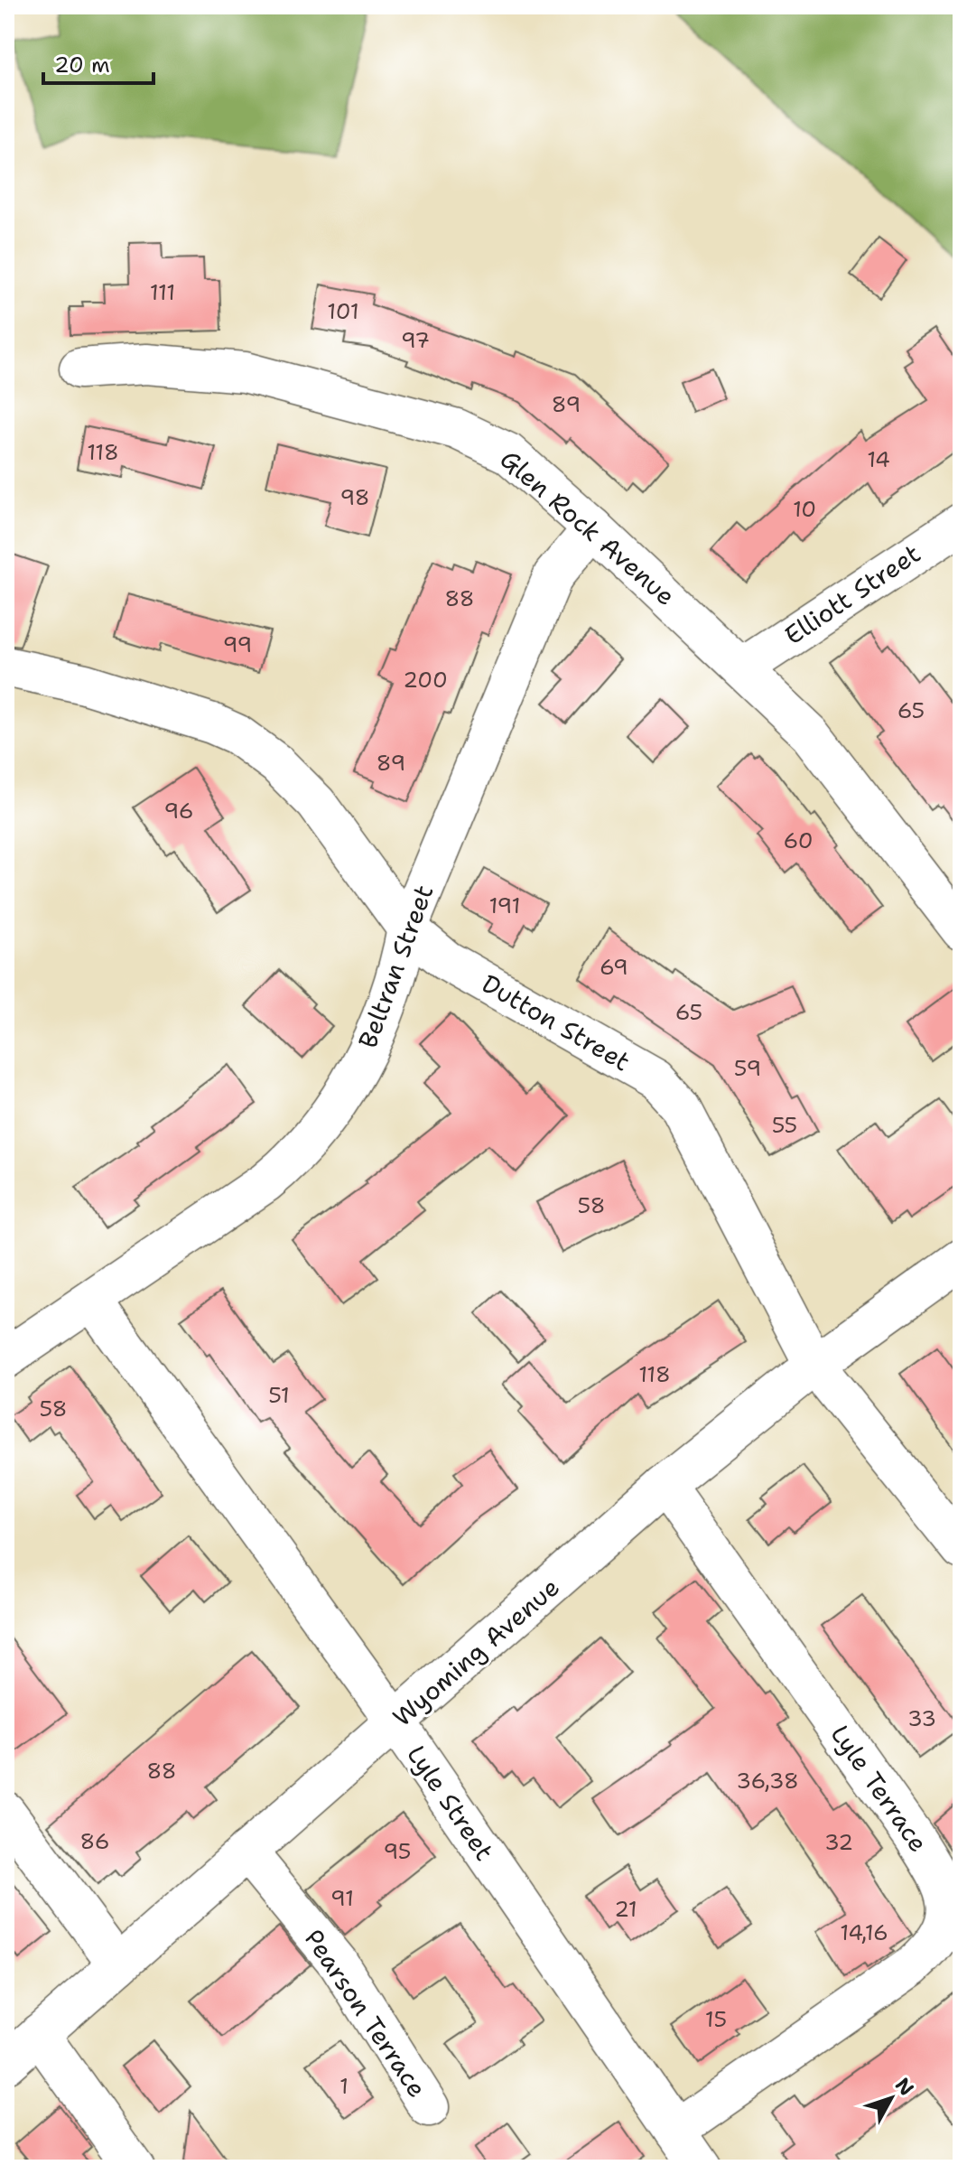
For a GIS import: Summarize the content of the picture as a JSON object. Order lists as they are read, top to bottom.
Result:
{
  "streets": {
    "street": [
      "Glen Rock Avenue",
      "Elliott Street",
      "Beltran Street",
      "Dutton Street",
      "Wyoming Avenue",
      "Lyle Terrace",
      "Lyle Street",
      "Pearson Terrace"
    ]
  },
  "crossings": [
    ["Glen Rock Avenue", "Elliott Street"],
    ["Glen Rock Avenue", "Beltran Street"],
    ["Beltran Street", "Dutton Street"],
    ["Beltran Street", "Lyle Street"],
    ["Dutton Street", "Wyoming Avenue"],
    ["Wyoming Avenue", "Lyle Terrace"],
    ["Wyoming Avenue", "Lyle Street"],
    ["Wyoming Avenue", "Pearson Terrace"],
    ["Lyle Terrace", "Lyle Street"]
  ],
  "house_numbers": [
    "111",
    "101",
    "97",
    "89",
    "118",
    "14",
    "98",
    "10",
    "88",
    "99",
    "200",
    "65",
    "89",
    "96",
    "60",
    "191",
    "69",
    "65",
    "59",
    "55",
    "58",
    "118",
    "51",
    "58",
    "33",
    "88",
    "36,38",
    "86",
    "32",
    "95",
    "91",
    "21",
    "14,16",
    "15",
    "1"
  ],
  "scale_bar": "20 m",
  "north": "top right"
}
